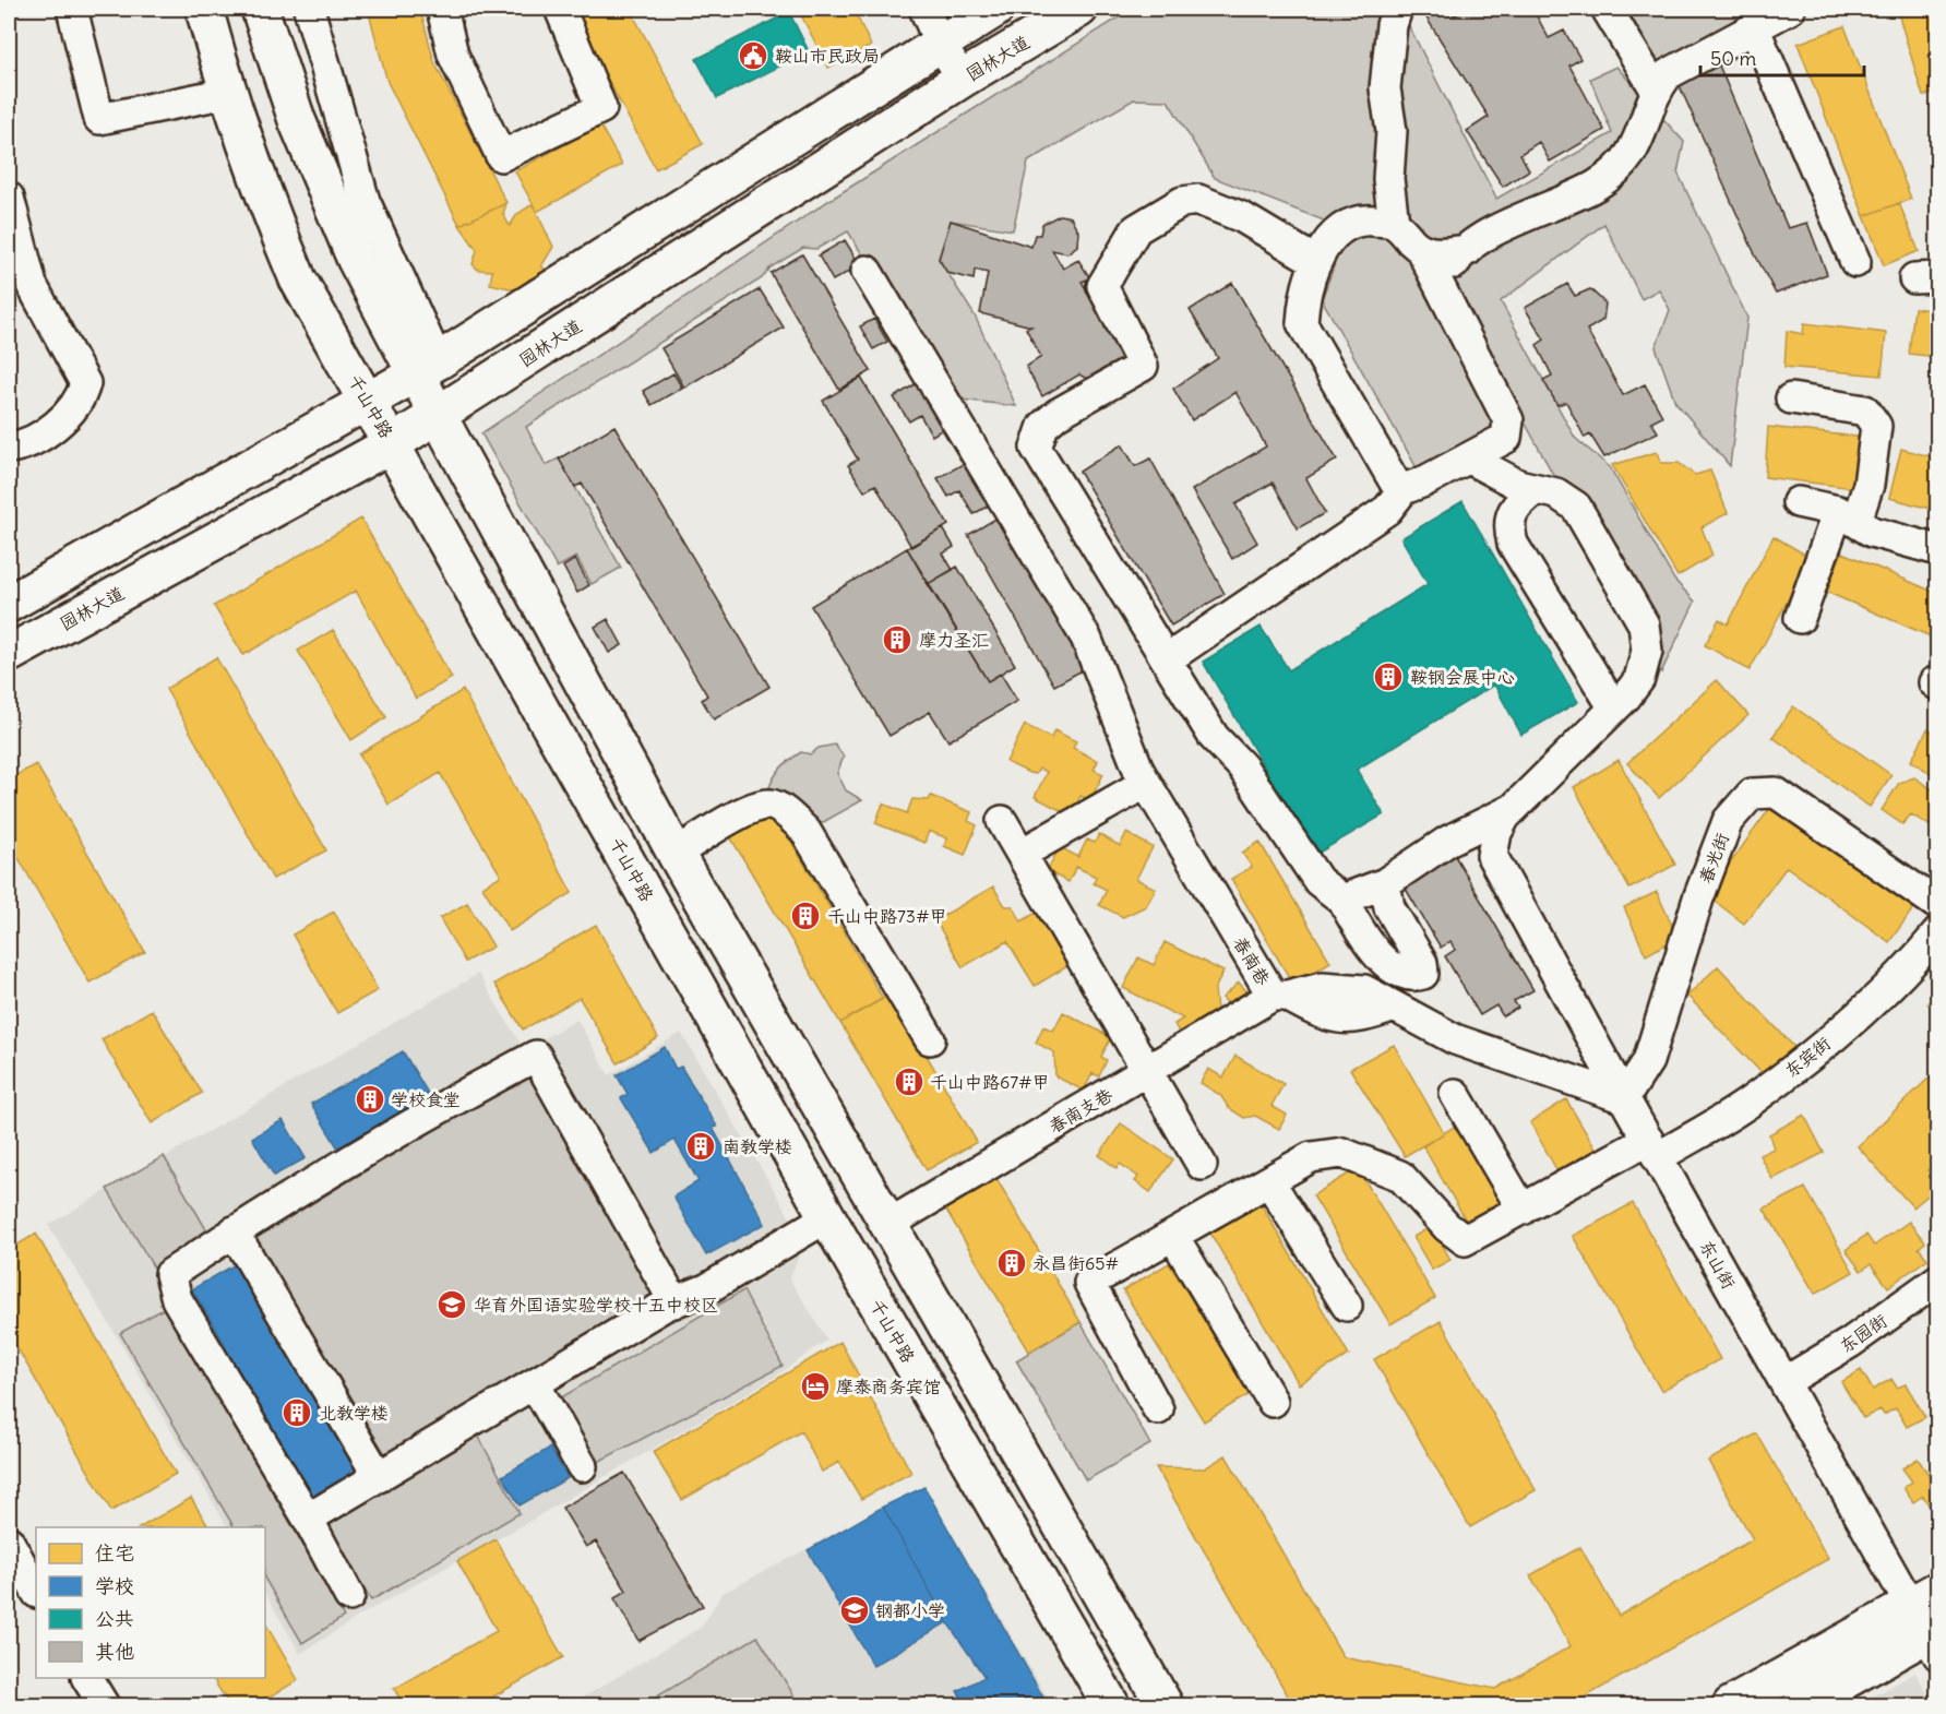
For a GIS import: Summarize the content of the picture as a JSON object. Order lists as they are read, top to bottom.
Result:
{
  "streets": {
    "main road": ["园林大道", "千山中路"],
    "street": [
      "春光街",
      "春南巷",
      "东宾街",
      "春南支巷",
      "东山街",
      "东园街"
    ]
  },
  "crossings": [
    ["园林大道", "千山中路"],
    ["春光街", "春南巷"],
    ["春光街", "东山街"],
    ["春南巷", "春南支巷"],
    ["春南巷", "东山街"],
    ["东宾街", "东山街"],
    ["东山街", "东园街"]
  ],
  "places": {
    "public building": ["鞍山市民政局"],
    "building": [
      "摩力圣汇",
      "鞍钢会展中心",
      "千山中路73#甲",
      "千山中路67#甲",
      "学校食堂",
      "南教学楼",
      "永昌街65#",
      "北教学楼"
    ],
    "school or university": ["华育外国语实验学校十五中校区", "钢都小学"],
    "hotel": ["摩泰商务宾馆"]
  },
  "legend": [
    "住宅",
    "学校",
    "公共",
    "其他"
  ],
  "scale_bar": "50 m"
}
